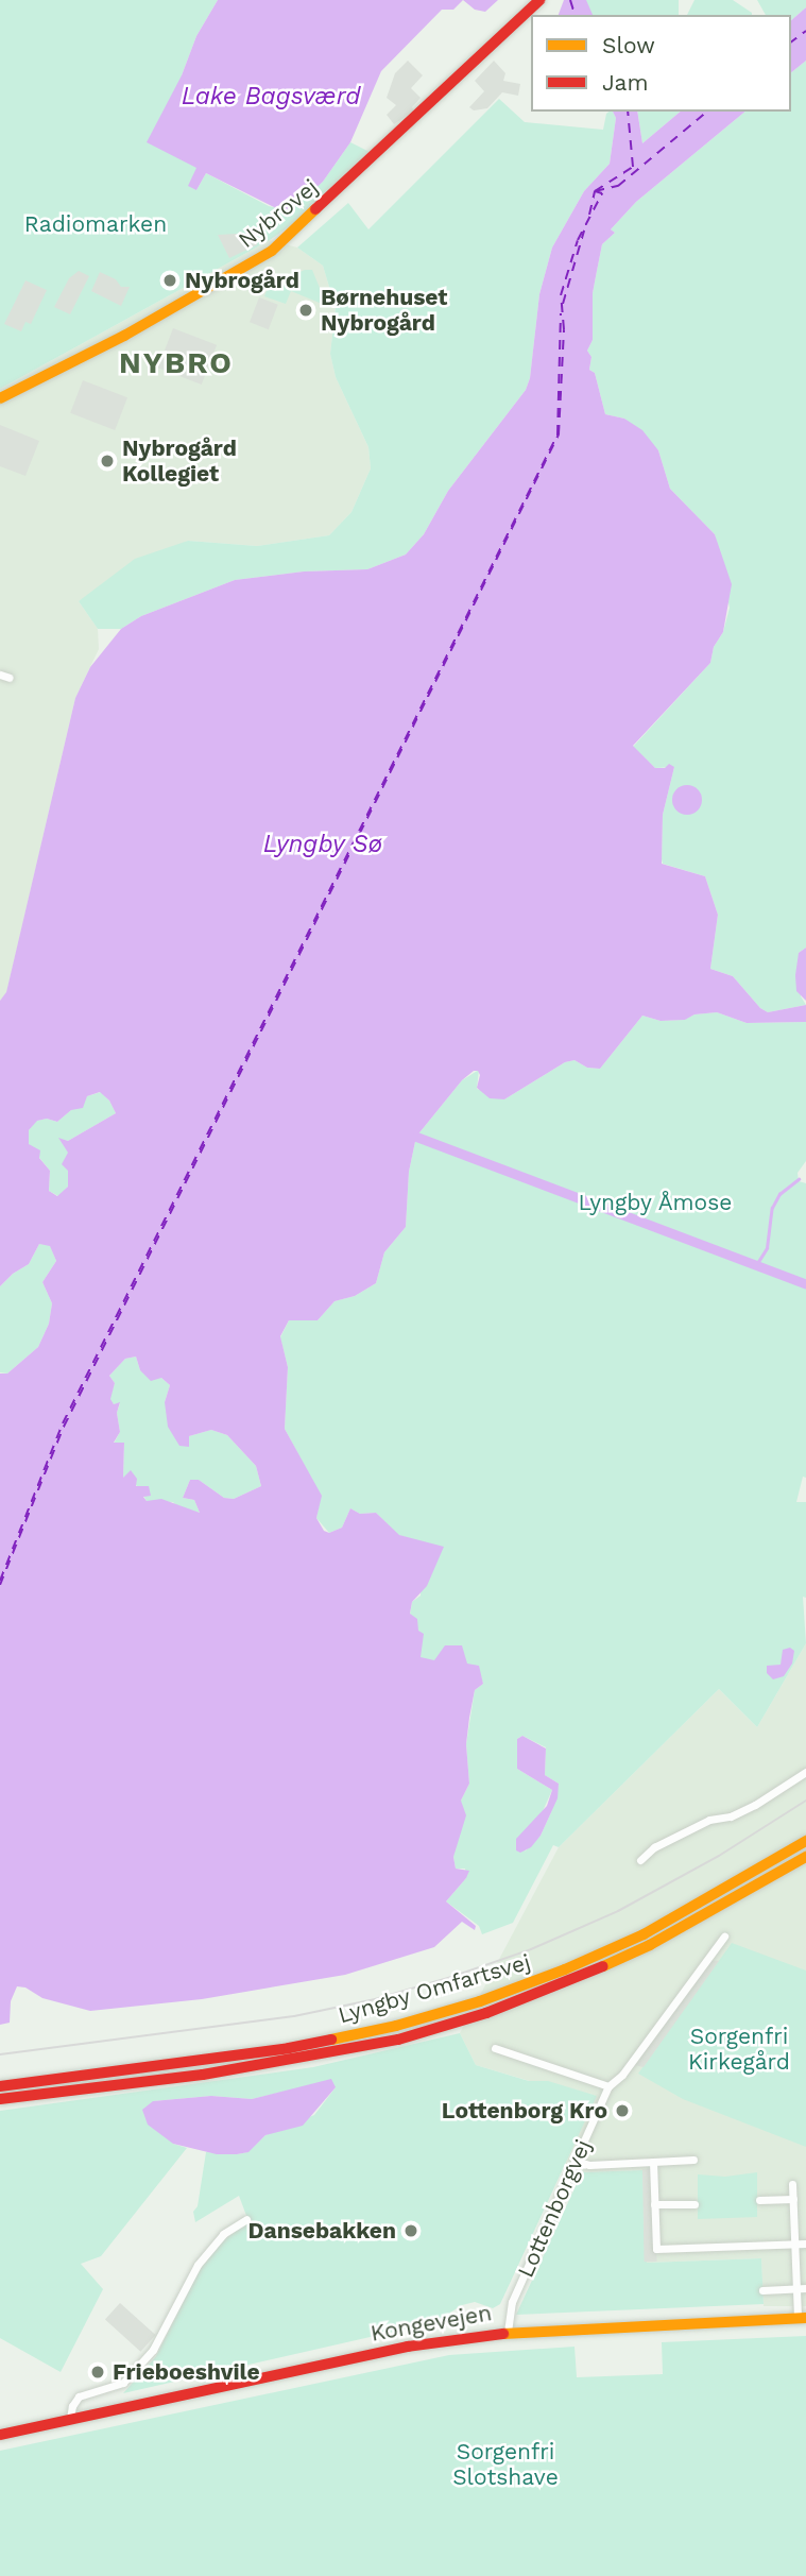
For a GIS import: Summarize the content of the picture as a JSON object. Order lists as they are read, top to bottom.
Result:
{
  "streets": {
    "main road": ["Nybrovej", "Lyngby Omfartsvej", "Kongevejen"],
    "street": ["Lottenborgvej"]
  },
  "crossings": [
    ["Lottenborgvej", "Kongevejen"]
  ],
  "districts": ["NYBRO"],
  "water": ["Lake Bagsværd", "Lyngby Sø"],
  "parks": [
    "Radiomarken",
    "Lyngby Åmose",
    "Sorgenfri Kirkegård",
    "Sorgenfri Slotshave"
  ],
  "places": [
    "Nybrogård",
    "Børnehuset Nybrogård",
    "Nybrogård Kollegiet",
    "Lottenborg Kro",
    "Dansebakken",
    "Frieboeshvile"
  ],
  "legend": ["Slow", "Jam"]
}
